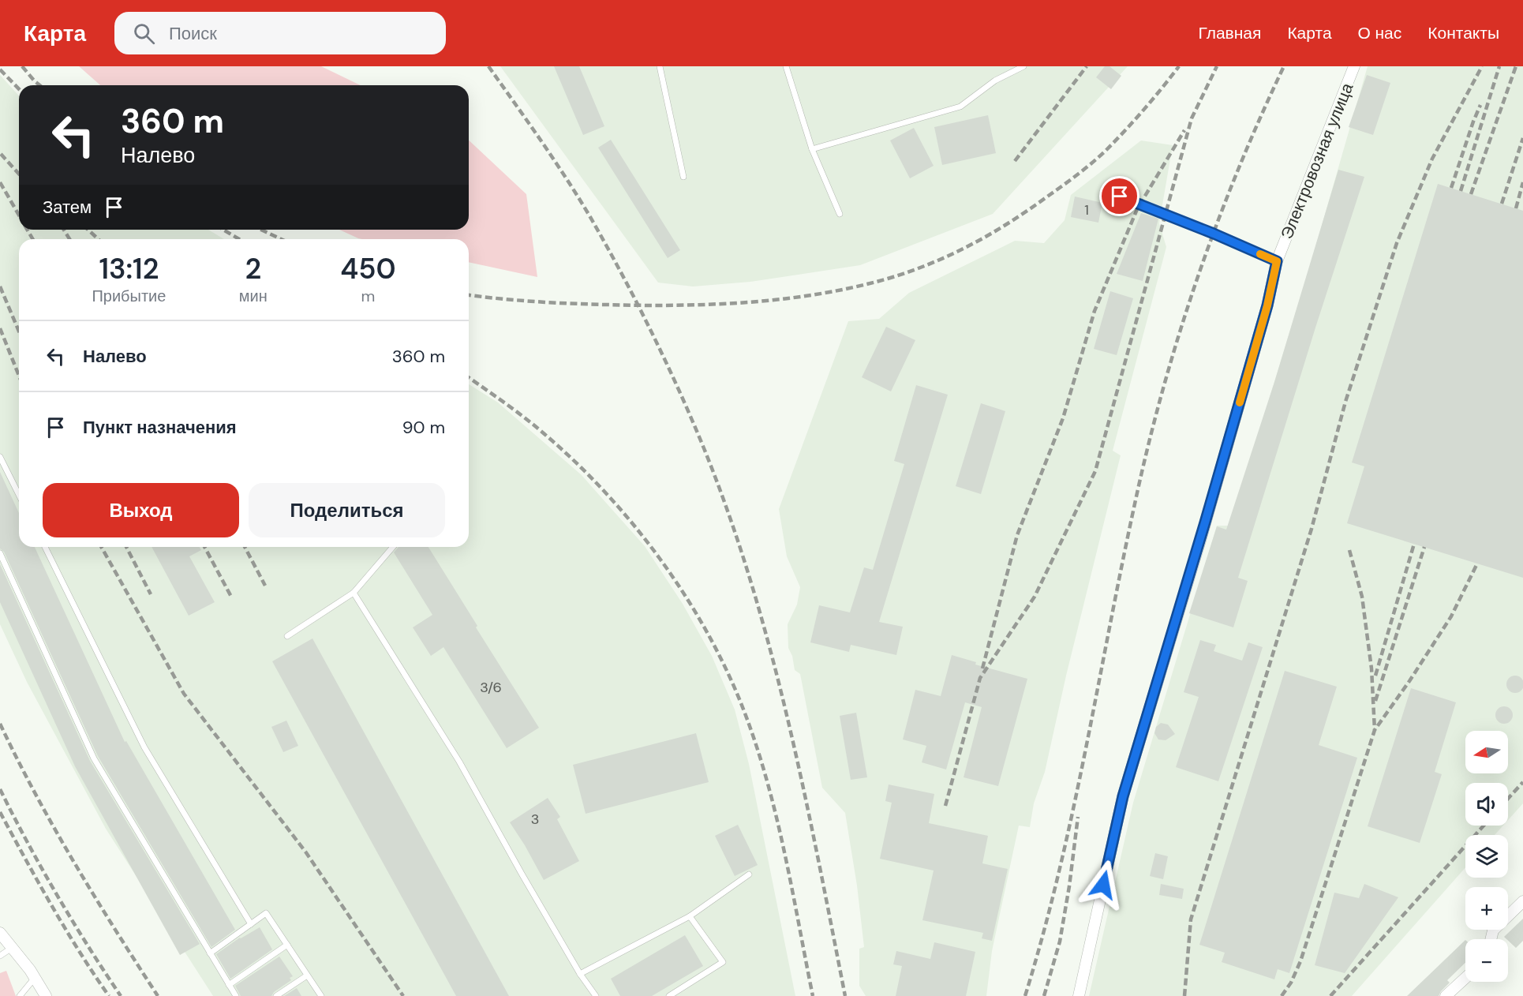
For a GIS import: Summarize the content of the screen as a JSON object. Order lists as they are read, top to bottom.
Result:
{
  "streets": {
    "street": ["Электровозная улица"]
  },
  "house_numbers": ["1", "3/6", "3"],
  "north": "left",
  "page": {
    "header": "Карта",
    "search": "Поиск",
    "nav": [
      "Главная",
      "Карта",
      "О нас",
      "Контакты"
    ],
    "turn": ["360 m", "Налево"],
    "then": "Затем",
    "eta": [
      "13:12",
      "Прибытие",
      "2",
      "мин",
      "450",
      "m"
    ],
    "list": [
      {
        "name": "Налево",
        "value": "360 m"
      },
      {
        "name": "Пункт назначения",
        "value": "90 m"
      }
    ],
    "buttons": ["Выход", "Поделиться"],
    "map_buttons": ["+", "−"]
  }
}
